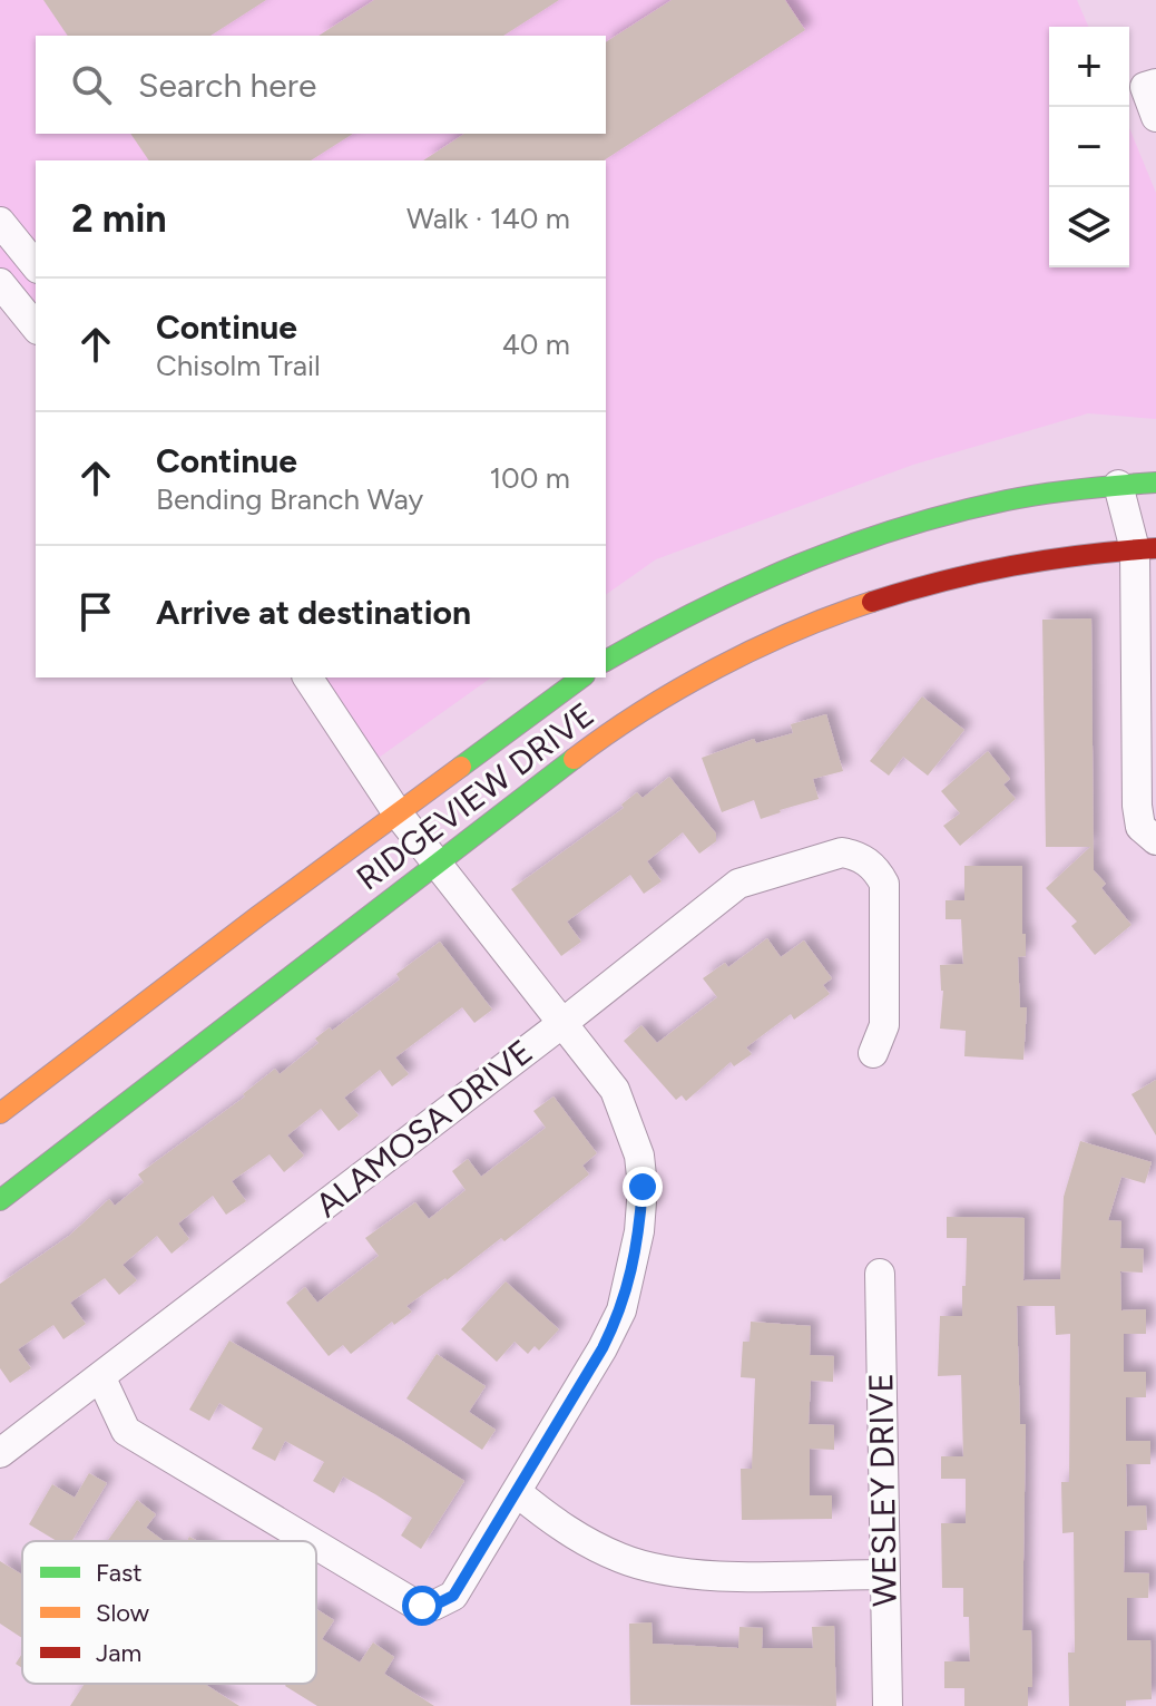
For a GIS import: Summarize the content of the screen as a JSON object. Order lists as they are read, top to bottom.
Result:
{
  "streets": {
    "main road": ["RIDGEVIEW DRIVE"],
    "street": ["ALAMOSA DRIVE", "WESLEY DRIVE"]
  },
  "legend": ["Fast", "Slow", "Jam"],
  "page": {
    "map_buttons": ["+", "−"],
    "search": "Search here",
    "heading": ["2 min", "Walk · 140 m"],
    "list": [
      ["Continue", "Chisolm Trail", "40 m"],
      ["Continue", "Bending Branch Way", "100 m"],
      "Arrive at destination"
    ]
  }
}
